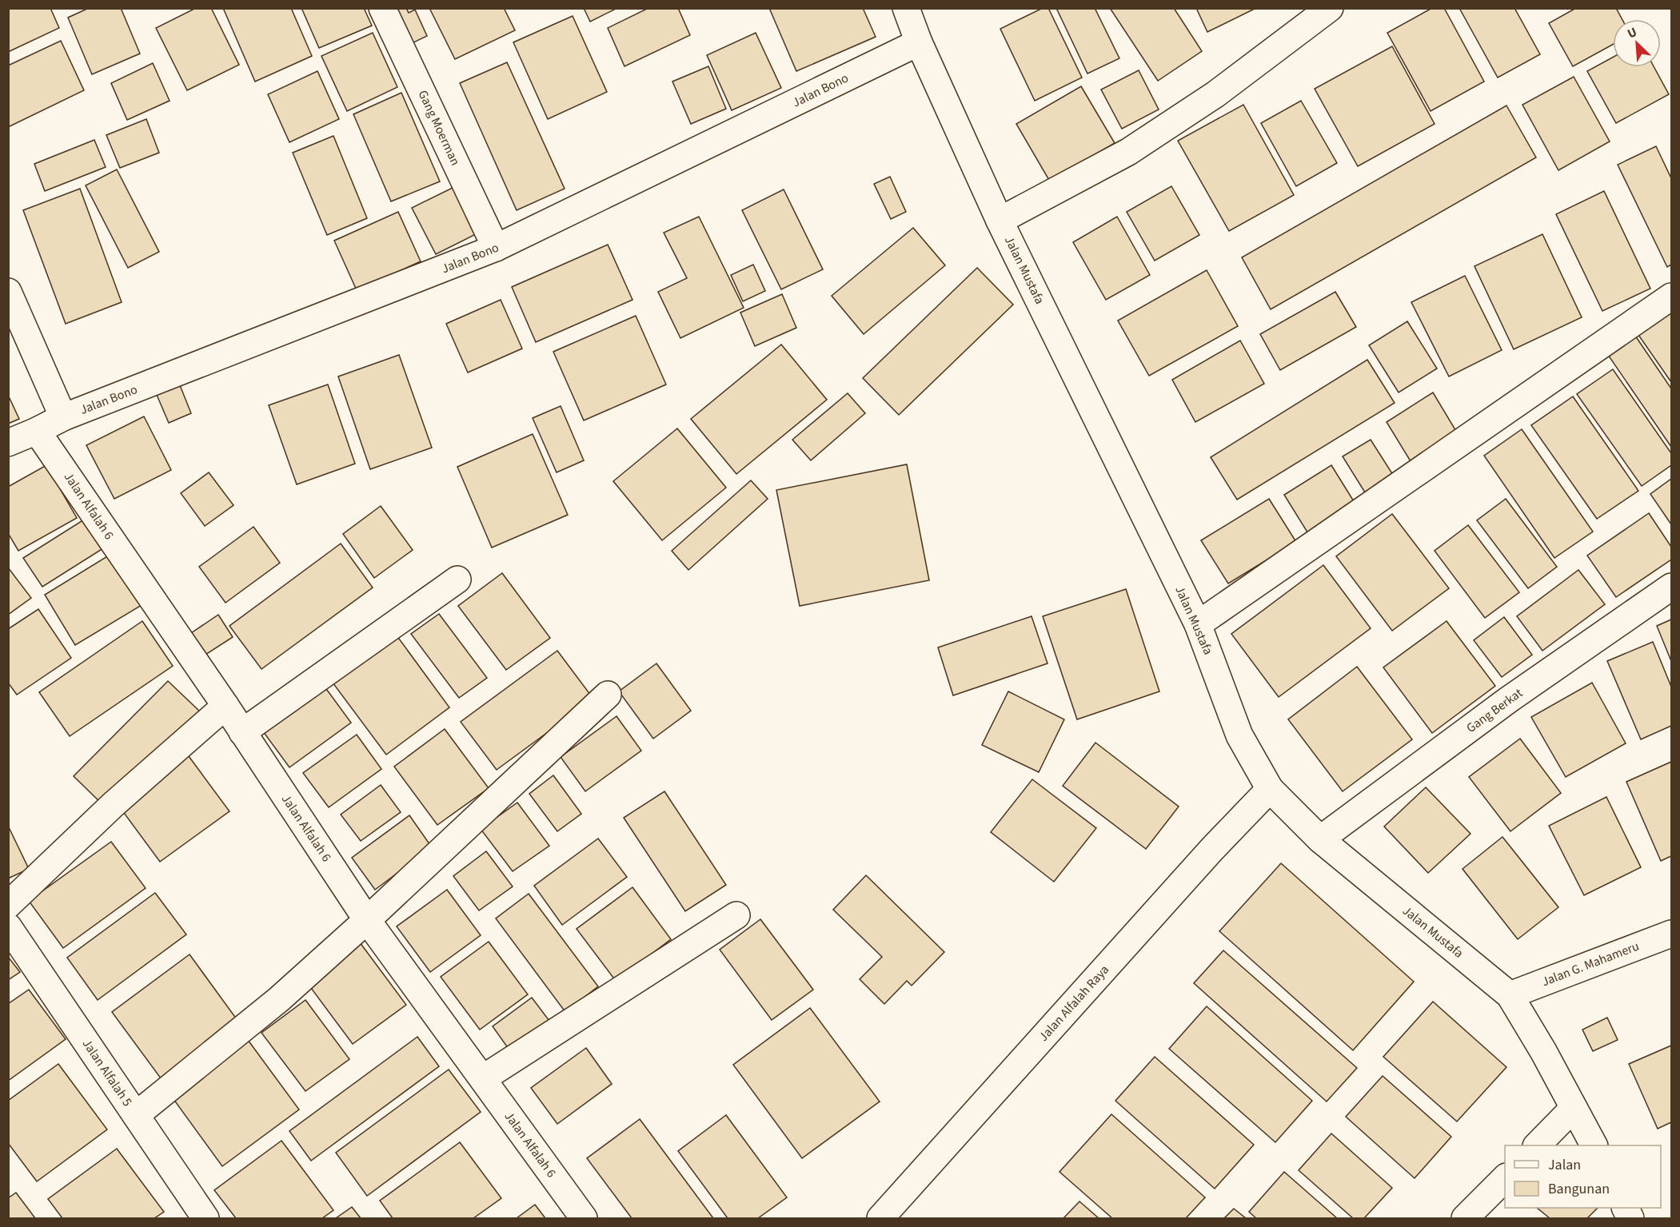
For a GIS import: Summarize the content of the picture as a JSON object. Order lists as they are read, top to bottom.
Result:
{
  "streets": {
    "street": [
      "Jalan Bono",
      "Gang Moerman",
      "Jalan Mustafa",
      "Jalan Alfalah 6",
      "Gang Berkat",
      "Jalan G. Mahameru",
      "Jalan Alfalah Raya",
      "Jalan Alfalah 5"
    ]
  },
  "crossings": [
    ["Jalan Bono", "Gang Moerman"],
    ["Jalan Bono", "Jalan Mustafa"],
    ["Jalan Bono", "Jalan Alfalah 6"],
    ["Jalan Mustafa", "Gang Berkat"],
    ["Jalan Mustafa", "Jalan G. Mahameru"],
    ["Jalan Mustafa", "Jalan Alfalah Raya"]
  ],
  "legend": ["Jalan", "Bangunan"],
  "north": "top left"
}
